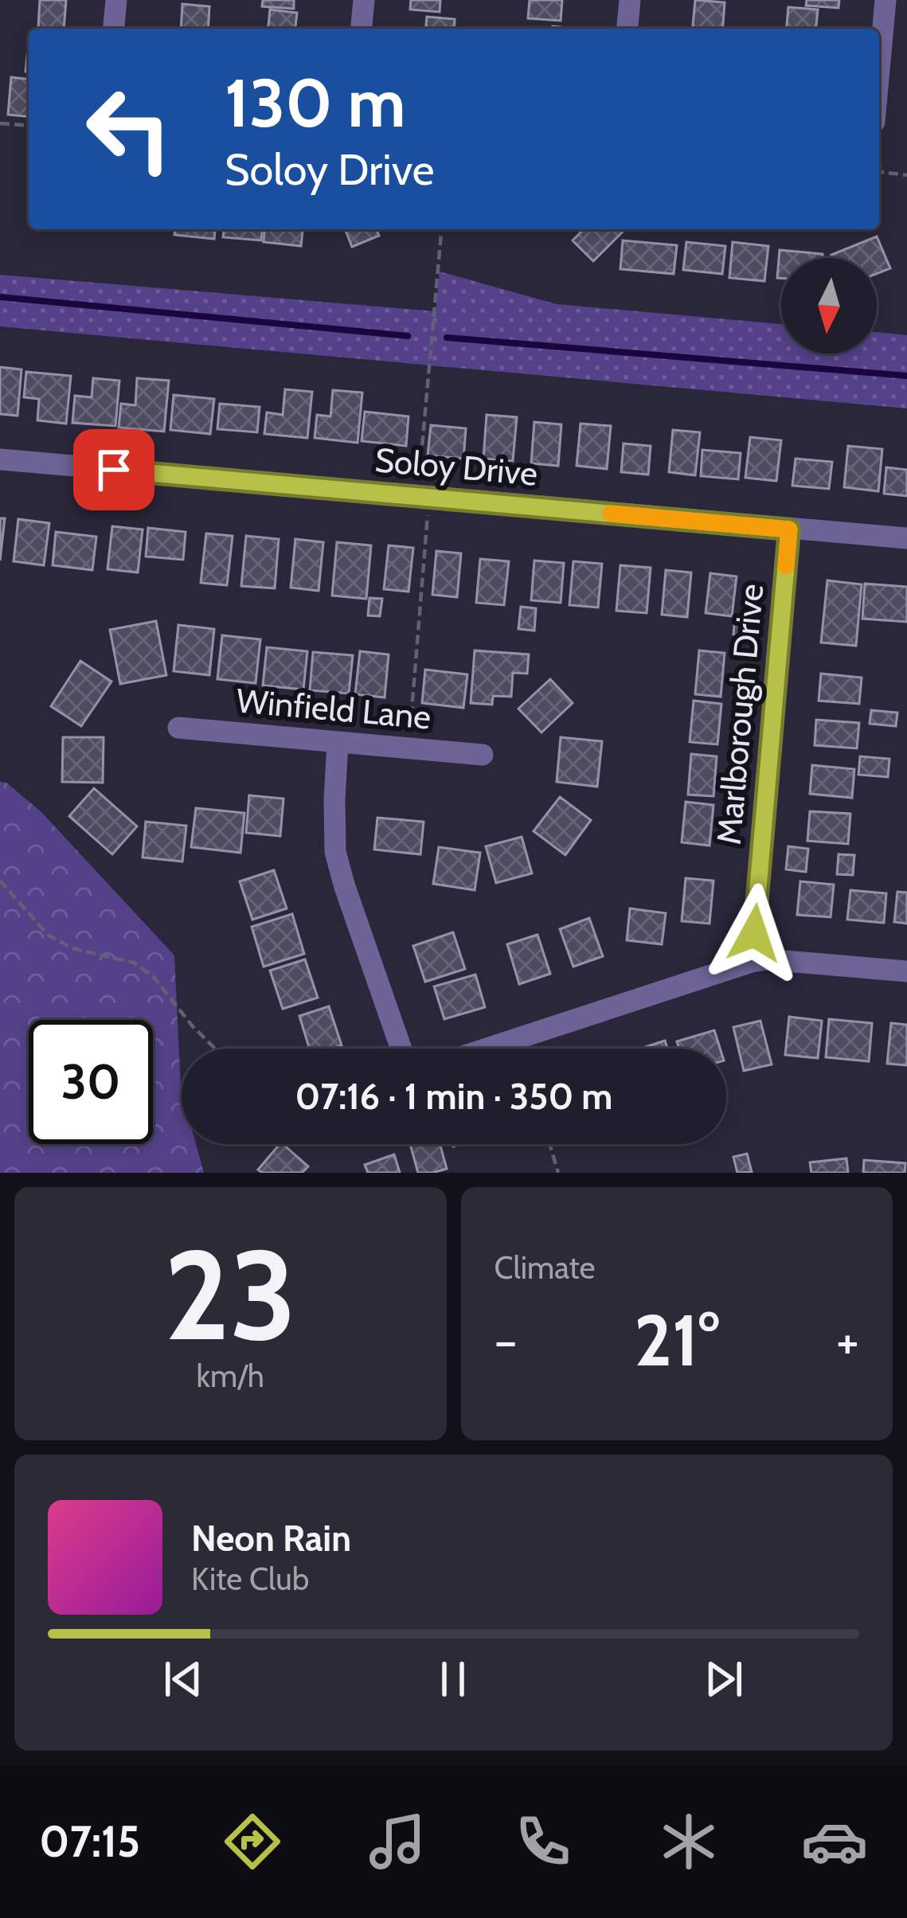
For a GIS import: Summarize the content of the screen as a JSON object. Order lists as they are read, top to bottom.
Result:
{
  "streets": {
    "street": ["Soloy Drive", "Winfield Lane", "Marlborough Drive"]
  },
  "crossings": [
    ["Soloy Drive", "Marlborough Drive"]
  ],
  "north": "bottom",
  "page": {
    "turn": ["130 m", "Soloy Drive"],
    "limit": "30",
    "trip": "07:16 · 1 min · 350 m",
    "tile": [
      ["23", "km/h"],
      "Climate"
    ],
    "heat": ["−", "21°", "+"],
    "song": ["Neon Rain", "Kite Club"],
    "tabs": "07:15"
  }
}
